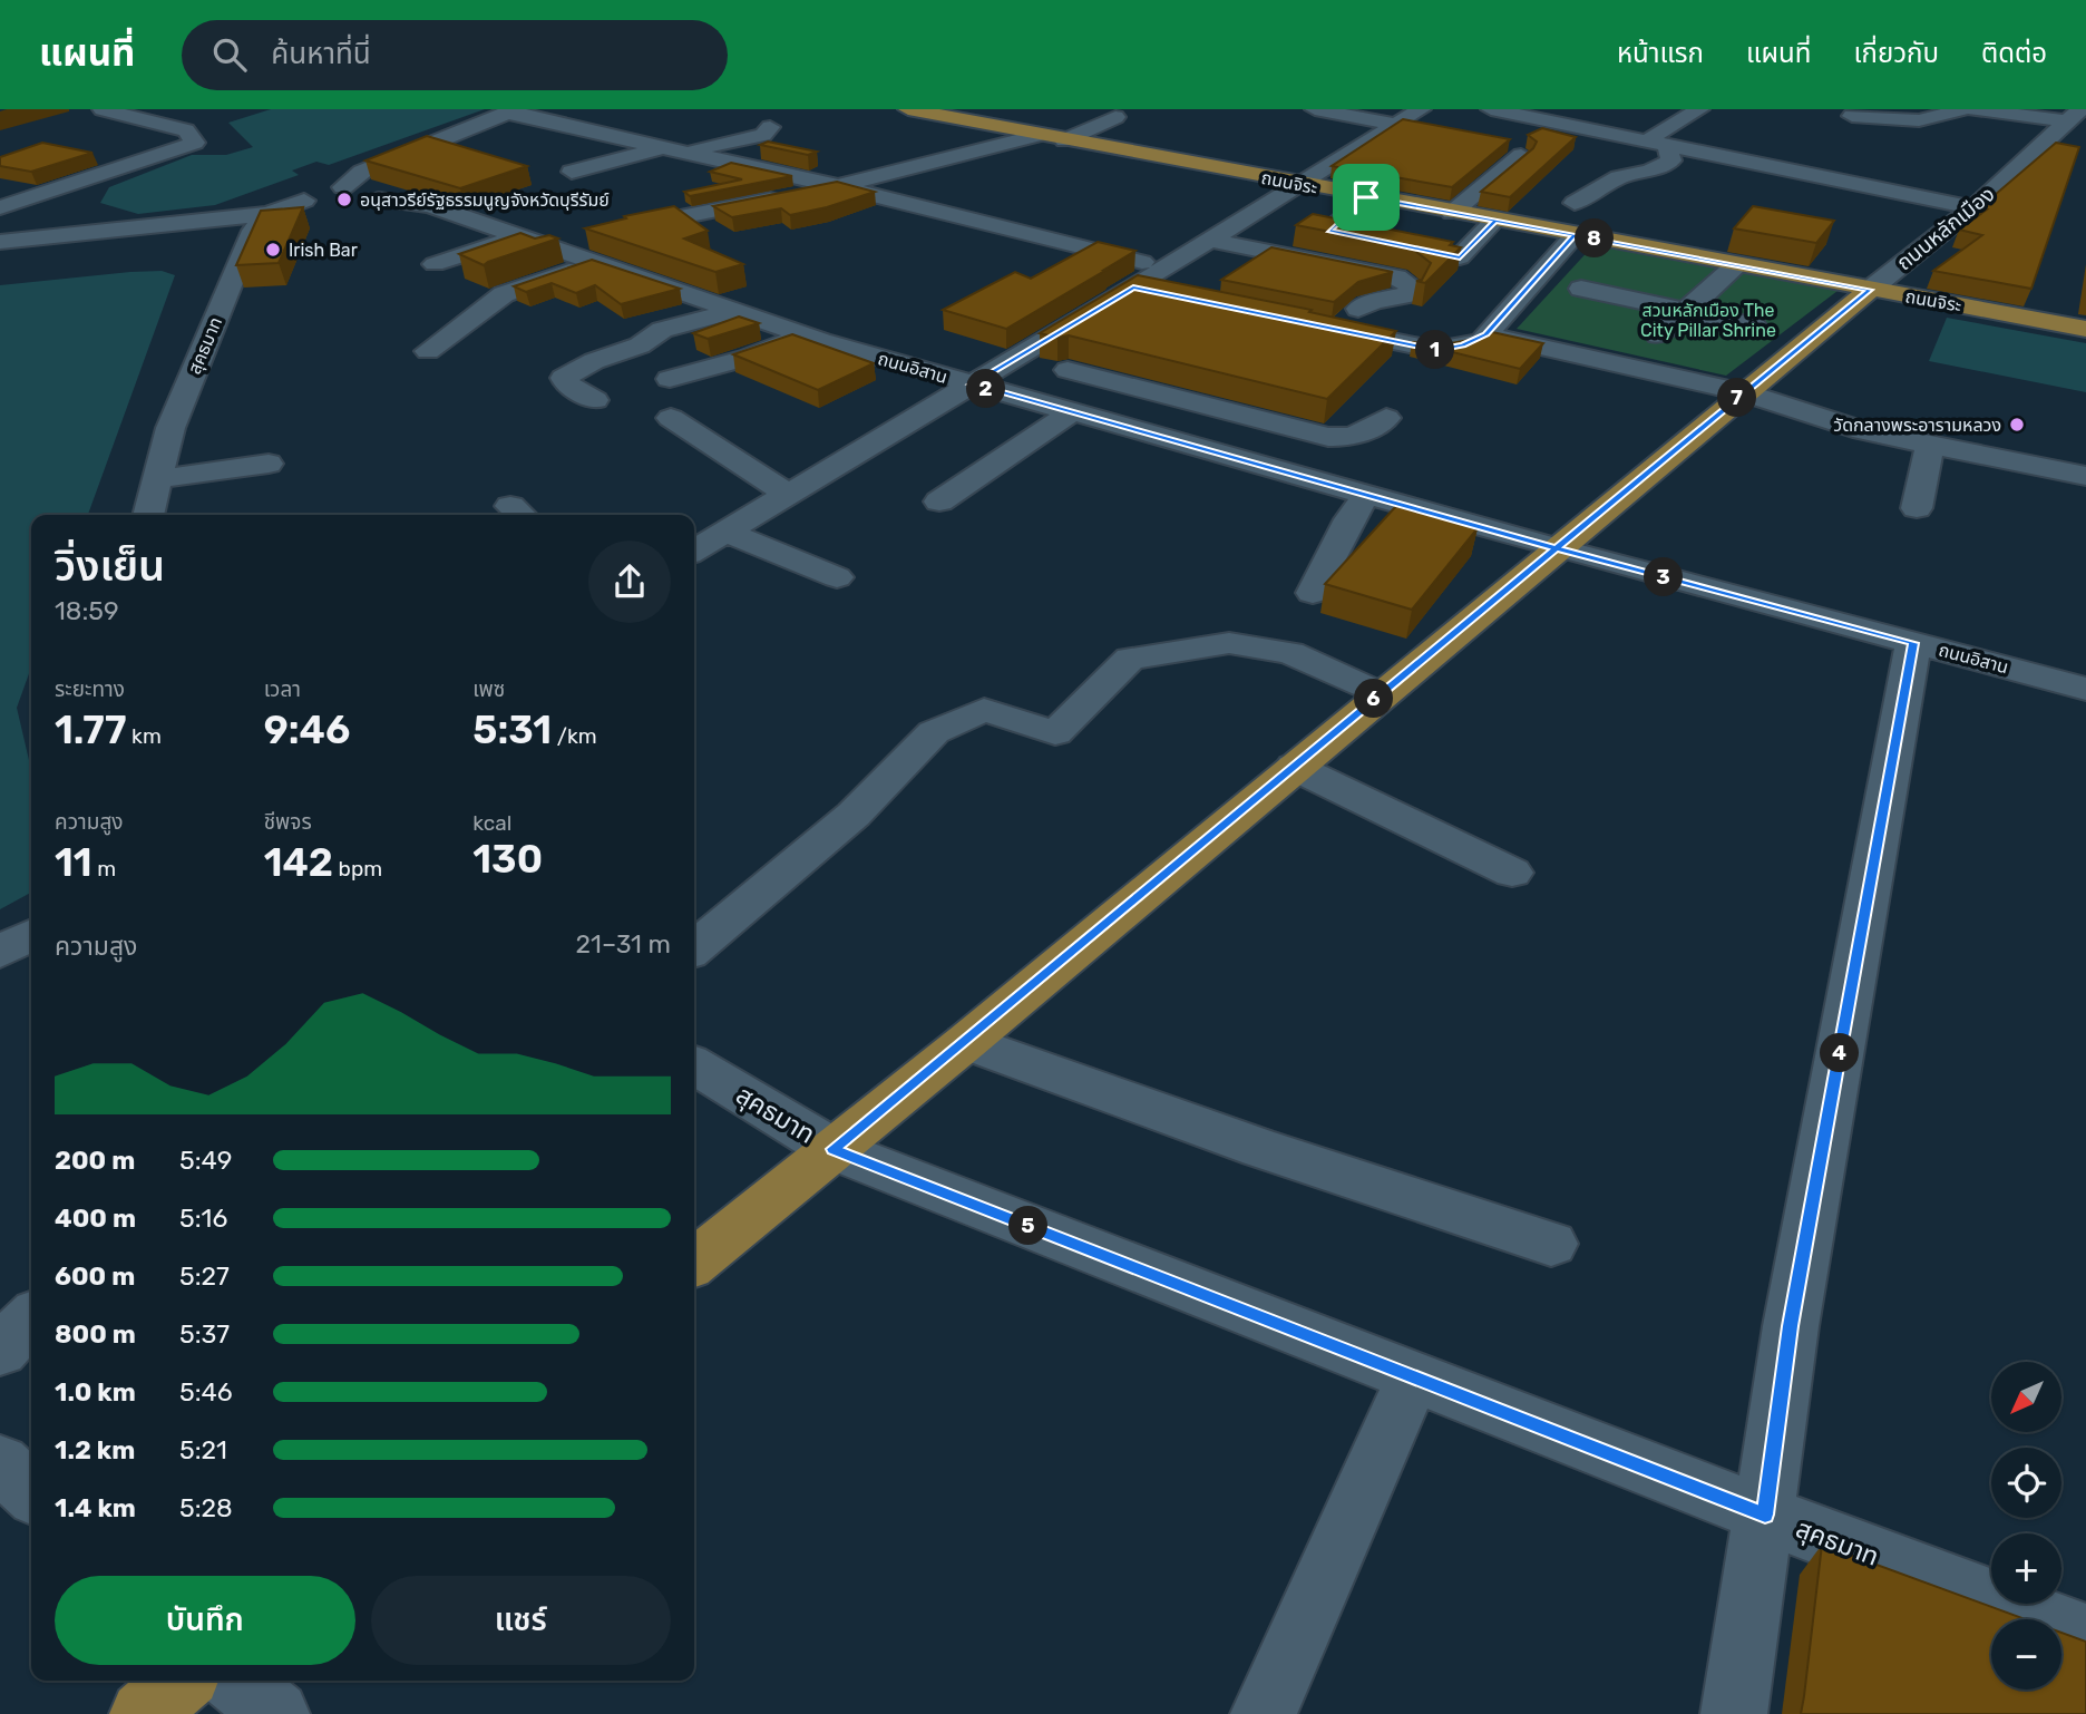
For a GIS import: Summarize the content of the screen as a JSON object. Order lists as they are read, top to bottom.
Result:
{
  "streets": {
    "main road": ["ถนนจิระ", "ถนนหลักเมือง"],
    "street": ["สุคธมาท", "ถนนอิสาน"]
  },
  "crossings": [
    ["ถนนจิระ", "ถนนหลักเมือง"],
    ["ถนนหลักเมือง", "สุคธมาท"],
    ["ถนนหลักเมือง", "ถนนอิสาน"]
  ],
  "parks": ["สวนหลักเมือง The City Pillar Shrine"],
  "places": ["อนุสาวรีย์รัฐธรรมนูญจังหวัดบุรีรัมย์", "Irish Bar", "วัดกลางพระอารามหลวง"],
  "north": "bottom left",
  "page": {
    "header": "แผนที่",
    "search": "ค้นหาที่นี่",
    "nav": [
      "หน้าแรก",
      "แผนที่",
      "เกี่ยวกับ",
      "ติดต่อ"
    ],
    "pins": [
      "8",
      "1",
      "2",
      "7",
      "3",
      "6",
      "4",
      "5"
    ],
    "heading": ["วิ่งเย็น", "18:59"],
    "stats": [
      ["ระยะทาง", "1.77 km"],
      ["เวลา", "9:46"],
      ["เพซ", "5:31 /km"],
      ["ความสูง", "11 m"],
      ["ชีพจร", "142 bpm"],
      ["kcal", "130"]
    ],
    "chart": ["ความสูง", "21–31 m"],
    "list": [
      {
        "name": "200 m",
        "note": "5:49"
      },
      {
        "name": "400 m",
        "note": "5:16"
      },
      {
        "name": "600 m",
        "note": "5:27"
      },
      {
        "name": "800 m",
        "note": "5:37"
      },
      {
        "name": "1.0 km",
        "note": "5:46"
      },
      {
        "name": "1.2 km",
        "note": "5:21"
      },
      {
        "name": "1.4 km",
        "note": "5:28"
      }
    ],
    "map_buttons": ["+", "−"],
    "buttons": ["บันทึก", "แชร์"]
  }
}
